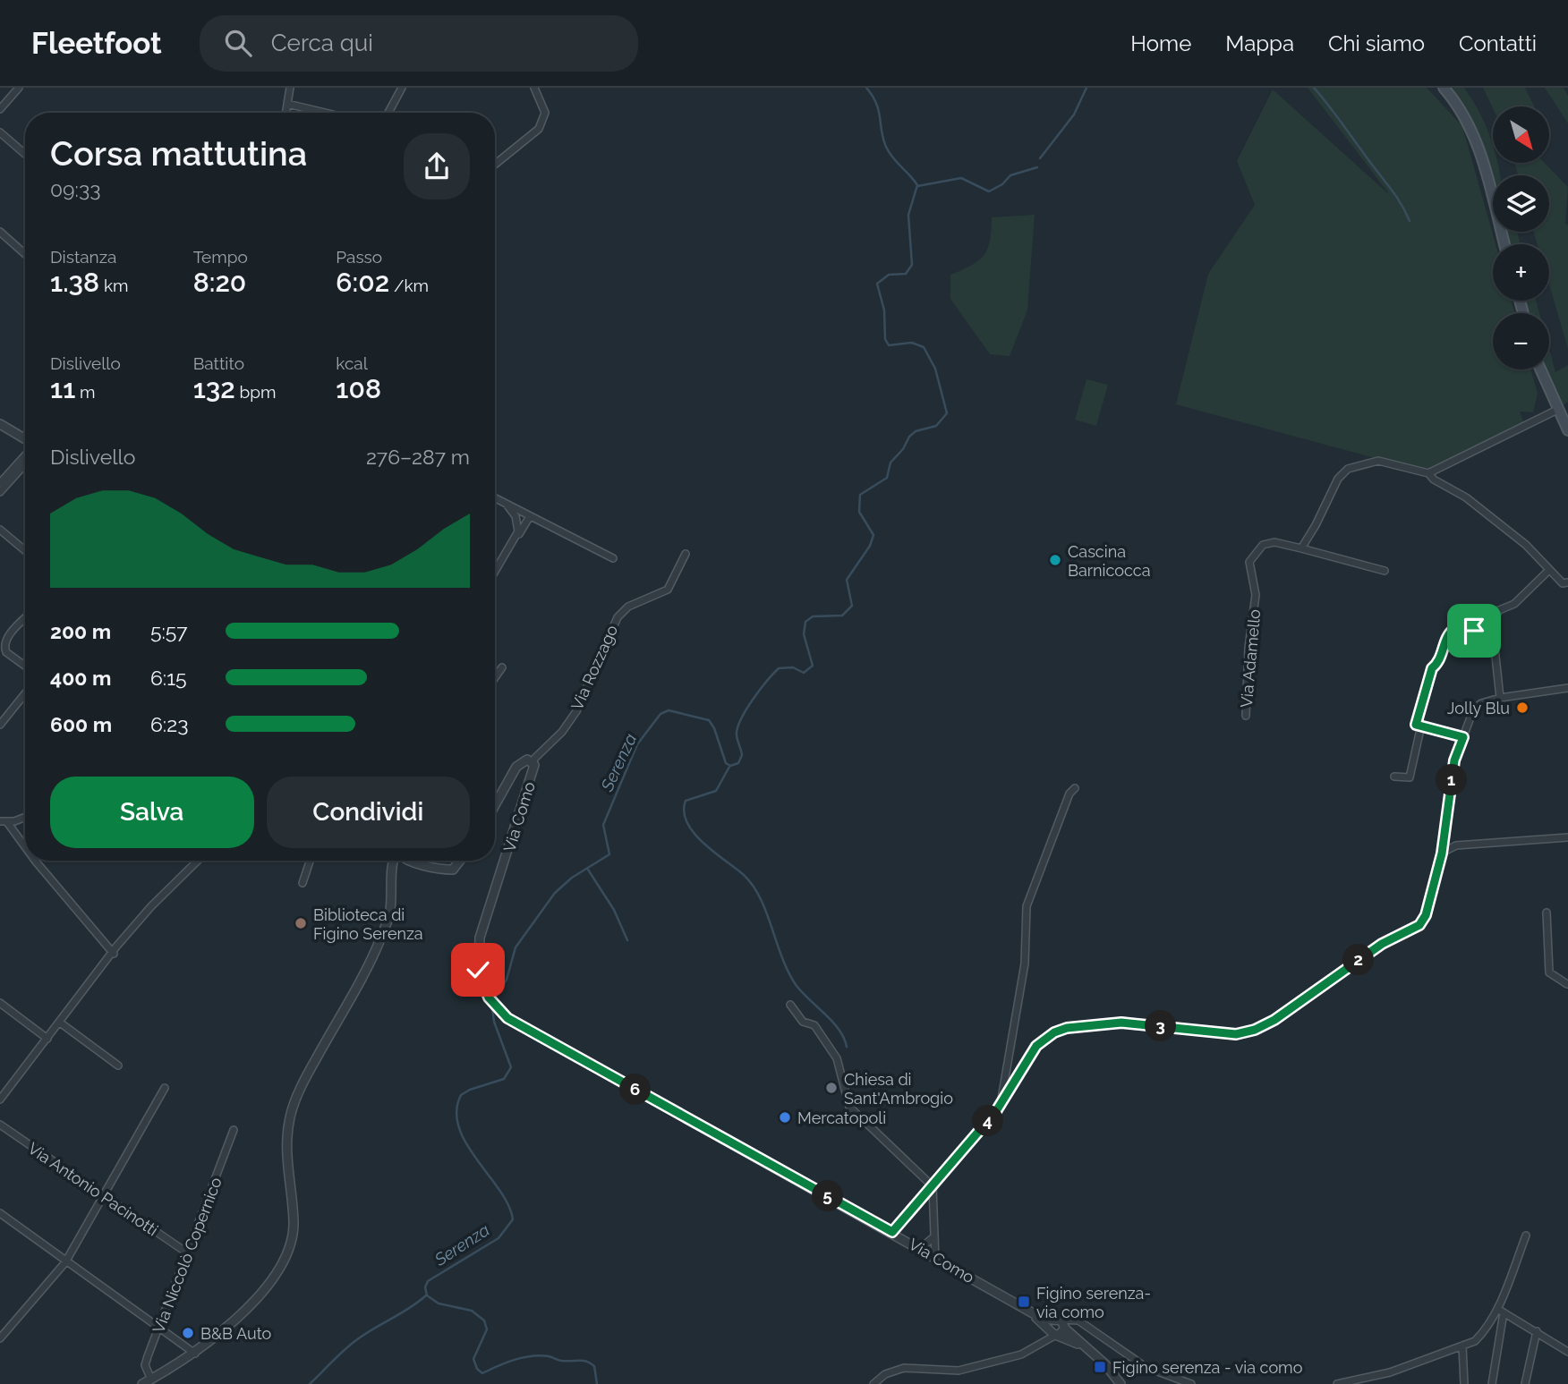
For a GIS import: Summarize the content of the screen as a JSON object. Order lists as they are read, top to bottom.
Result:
{
  "streets": {
    "street": [
      "Via Adamello",
      "Via Rozzago",
      "Via Como",
      "Via Antonio Pacinotti",
      "Via Niccolò Copernico"
    ]
  },
  "crossings": [
    ["Via Rozzago", "Via Como"],
    ["Via Antonio Pacinotti", "Via Niccolò Copernico"]
  ],
  "water": ["Serenza"],
  "places": {
    "other": [
      "Cascina Barnicocca",
      "Jolly Blu",
      "Biblioteca di Figino Serenza",
      "Chiesa di Sant'Ambrogio",
      "Mercatopoli",
      "B&B Auto"
    ],
    "transit": ["Figino serenza- via como", "Figino serenza - via como"]
  },
  "north": "bottom right",
  "page": {
    "header": "Fleetfoot",
    "search": "Cerca qui",
    "nav": [
      "Home",
      "Mappa",
      "Chi siamo",
      "Contatti"
    ],
    "map_buttons": ["+", "−"],
    "heading": ["Corsa mattutina", "09:33"],
    "stats": [
      ["Distanza", "1.38 km"],
      ["Tempo", "8:20"],
      ["Passo", "6:02 /km"],
      ["Dislivello", "11 m"],
      ["Battito", "132 bpm"],
      ["kcal", "108"]
    ],
    "chart": ["Dislivello", "276–287 m"],
    "list": [
      {
        "name": "200 m",
        "note": "5:57"
      },
      {
        "name": "400 m",
        "note": "6:15"
      },
      {
        "name": "600 m",
        "note": "6:23"
      }
    ],
    "pins": [
      "1",
      "2",
      "3",
      "6",
      "4",
      "5"
    ],
    "buttons": ["Salva", "Condividi"]
  }
}
